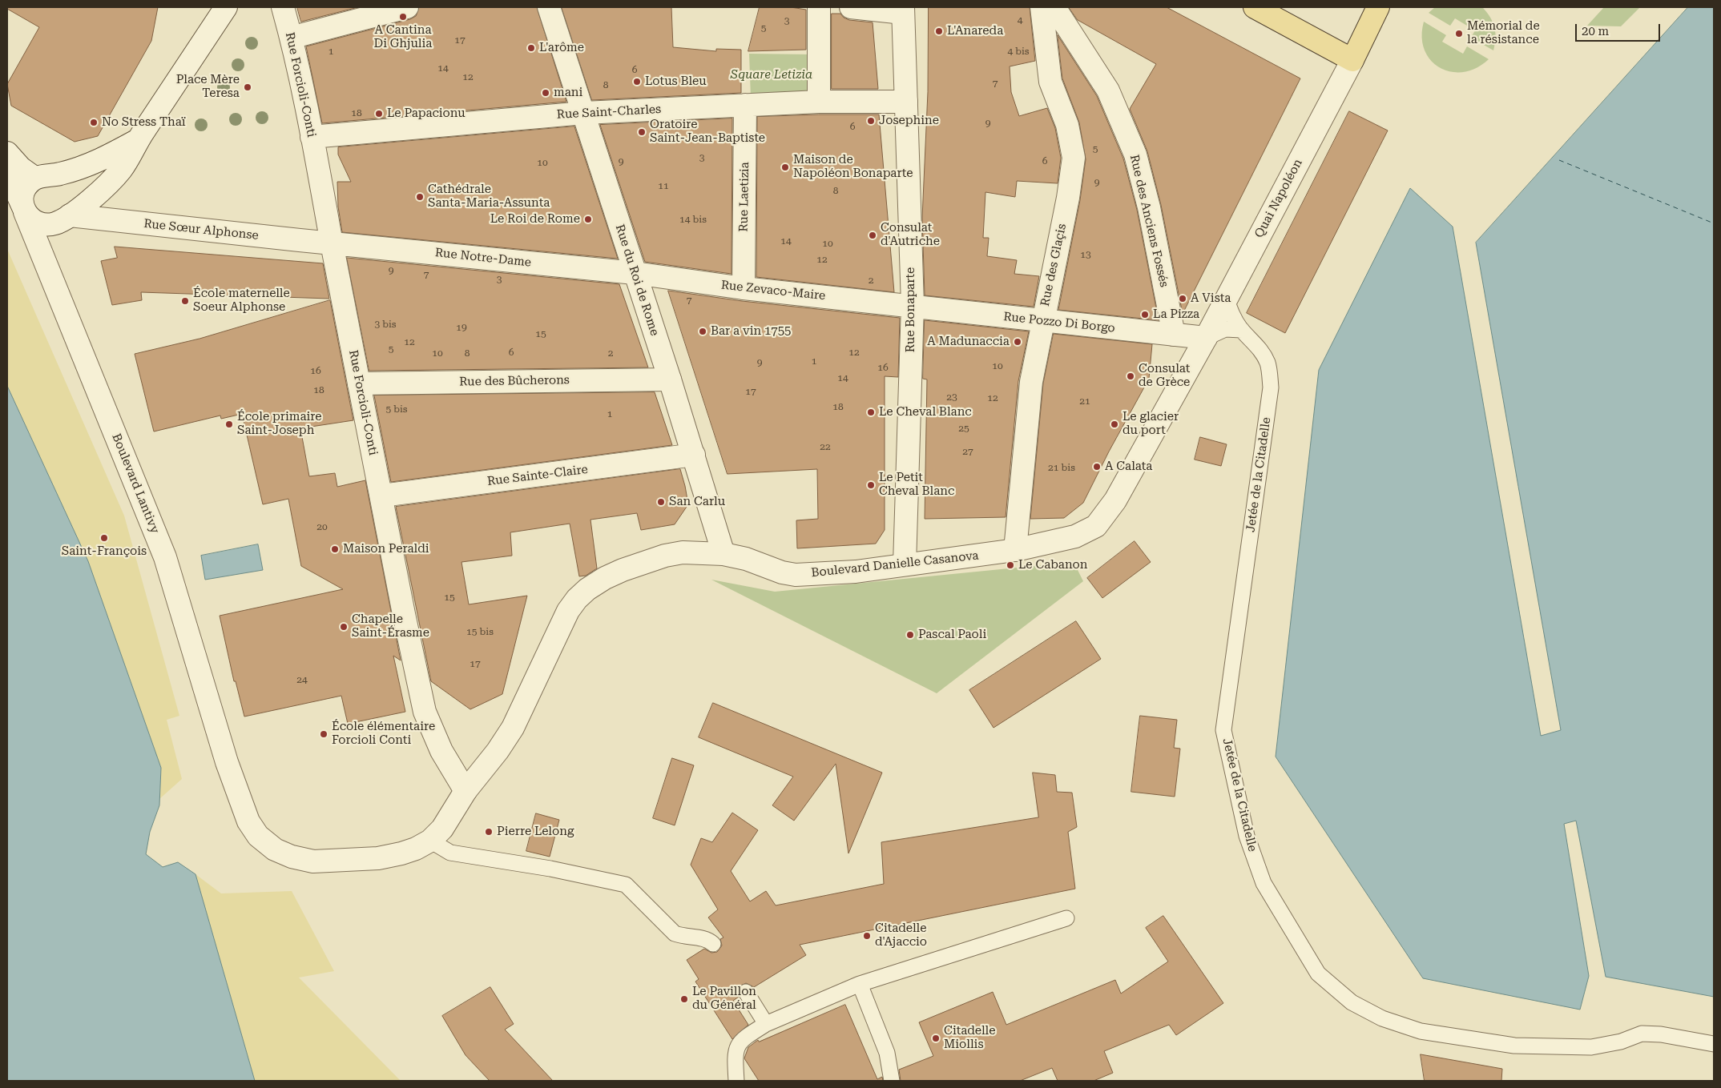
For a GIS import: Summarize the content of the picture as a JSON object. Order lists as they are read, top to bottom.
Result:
{
  "streets": {
    "street": [
      "Rue Forcioli-Conti",
      "Rue Saint-Charles",
      "Rue Laetizia",
      "Quai Napoléon",
      "Rue des Anciens Fossés",
      "Rue Sœur Alphonse",
      "Rue Notre-Dame",
      "Rue des Glaçis",
      "Rue du Roi de Rome",
      "Rue Zevaco-Maire",
      "Rue Bonaparte",
      "Rue Pozzo Di Borgo",
      "Rue des Bûcherons",
      "Rue Sainte-Claire",
      "Boulevard Lantivy",
      "Boulevard Danielle Casanova"
    ],
    "lane": ["Jetée de la Citadelle"]
  },
  "crossings": [
    ["Rue Forcioli-Conti", "Rue Saint-Charles"],
    ["Rue Forcioli-Conti", "Rue Sœur Alphonse"],
    ["Rue Forcioli-Conti", "Rue Notre-Dame"],
    ["Rue Forcioli-Conti", "Rue des Bûcherons"],
    ["Rue Forcioli-Conti", "Rue Sainte-Claire"],
    ["Rue Forcioli-Conti", "Boulevard Danielle Casanova"],
    ["Rue Saint-Charles", "Rue Laetizia"],
    ["Rue Saint-Charles", "Rue du Roi de Rome"],
    ["Rue Saint-Charles", "Rue Bonaparte"],
    ["Rue Laetizia", "Rue Zevaco-Maire"],
    ["Quai Napoléon", "Rue Pozzo Di Borgo"],
    ["Quai Napoléon", "Jetée de la Citadelle"],
    ["Quai Napoléon", "Boulevard Danielle Casanova"],
    ["Rue des Anciens Fossés", "Rue Pozzo Di Borgo"],
    ["Rue Sœur Alphonse", "Rue Notre-Dame"],
    ["Rue Notre-Dame", "Rue du Roi de Rome"],
    ["Rue Notre-Dame", "Rue Zevaco-Maire"],
    ["Rue des Glaçis", "Rue Pozzo Di Borgo"],
    ["Rue des Glaçis", "Boulevard Danielle Casanova"],
    ["Rue du Roi de Rome", "Rue Zevaco-Maire"],
    ["Rue du Roi de Rome", "Rue des Bûcherons"],
    ["Rue du Roi de Rome", "Rue Sainte-Claire"],
    ["Rue du Roi de Rome", "Boulevard Danielle Casanova"],
    ["Rue Zevaco-Maire", "Rue Bonaparte"],
    ["Rue Zevaco-Maire", "Rue Pozzo Di Borgo"],
    ["Rue Bonaparte", "Rue Pozzo Di Borgo"],
    ["Rue Bonaparte", "Boulevard Danielle Casanova"],
    ["Rue Pozzo Di Borgo", "Boulevard Danielle Casanova"],
    ["Boulevard Lantivy", "Boulevard Danielle Casanova"]
  ],
  "parks": ["Square Letizia"],
  "places": [
    "A Cantina Di Ghjulia",
    "L'Anareda",
    "Mémorial de la résistance",
    "L'arôme",
    "Lotus Bleu",
    "Place Mère Teresa",
    "mani",
    "Le Papacionu",
    "Josephine",
    "No Stress Thaï",
    "Oratoire Saint-Jean-Baptiste",
    "Maison de Napoléon Bonaparte",
    "Cathédrale Santa-Maria-Assunta",
    "Le Roi de Rome",
    "Consulat d'Autriche",
    "A Vista",
    "École maternelle Soeur Alphonse",
    "La Pizza",
    "Bar a vin 1755",
    "A Madunaccia",
    "Consulat de Grèce",
    "Le Cheval Blanc",
    "École primaire Saint-Joseph",
    "Le glacier du port",
    "A Calata",
    "Le Petit Cheval Blanc",
    "San Carlu",
    "Saint-François",
    "Maison Peraldi",
    "Le Cabanon",
    "Chapelle Saint-Érasme",
    "Pascal Paoli",
    "École élémentaire Forcioli Conti",
    "Pierre Lelong",
    "Citadelle d'Ajaccio",
    "Le Pavillon du Général",
    "Citadelle Miollis"
  ],
  "house_numbers": [
    "4",
    "3",
    "5",
    "17",
    "1",
    "4 bis",
    "14",
    "6",
    "12",
    "7",
    "8",
    "18",
    "9",
    "6",
    "5",
    "3",
    "6",
    "9",
    "10",
    "9",
    "11",
    "8",
    "14 bis",
    "14",
    "10",
    "13",
    "12",
    "9",
    "7",
    "3",
    "2",
    "7",
    "3 bis",
    "19",
    "15",
    "12",
    "5",
    "6",
    "12",
    "10",
    "8",
    "2",
    "1",
    "9",
    "10",
    "16",
    "16",
    "14",
    "18",
    "17",
    "23",
    "12",
    "21",
    "18",
    "5 bis",
    "1",
    "25",
    "22",
    "27",
    "21 bis",
    "20",
    "15",
    "15 bis",
    "17",
    "24"
  ],
  "scale_bar": "20 m"
}
